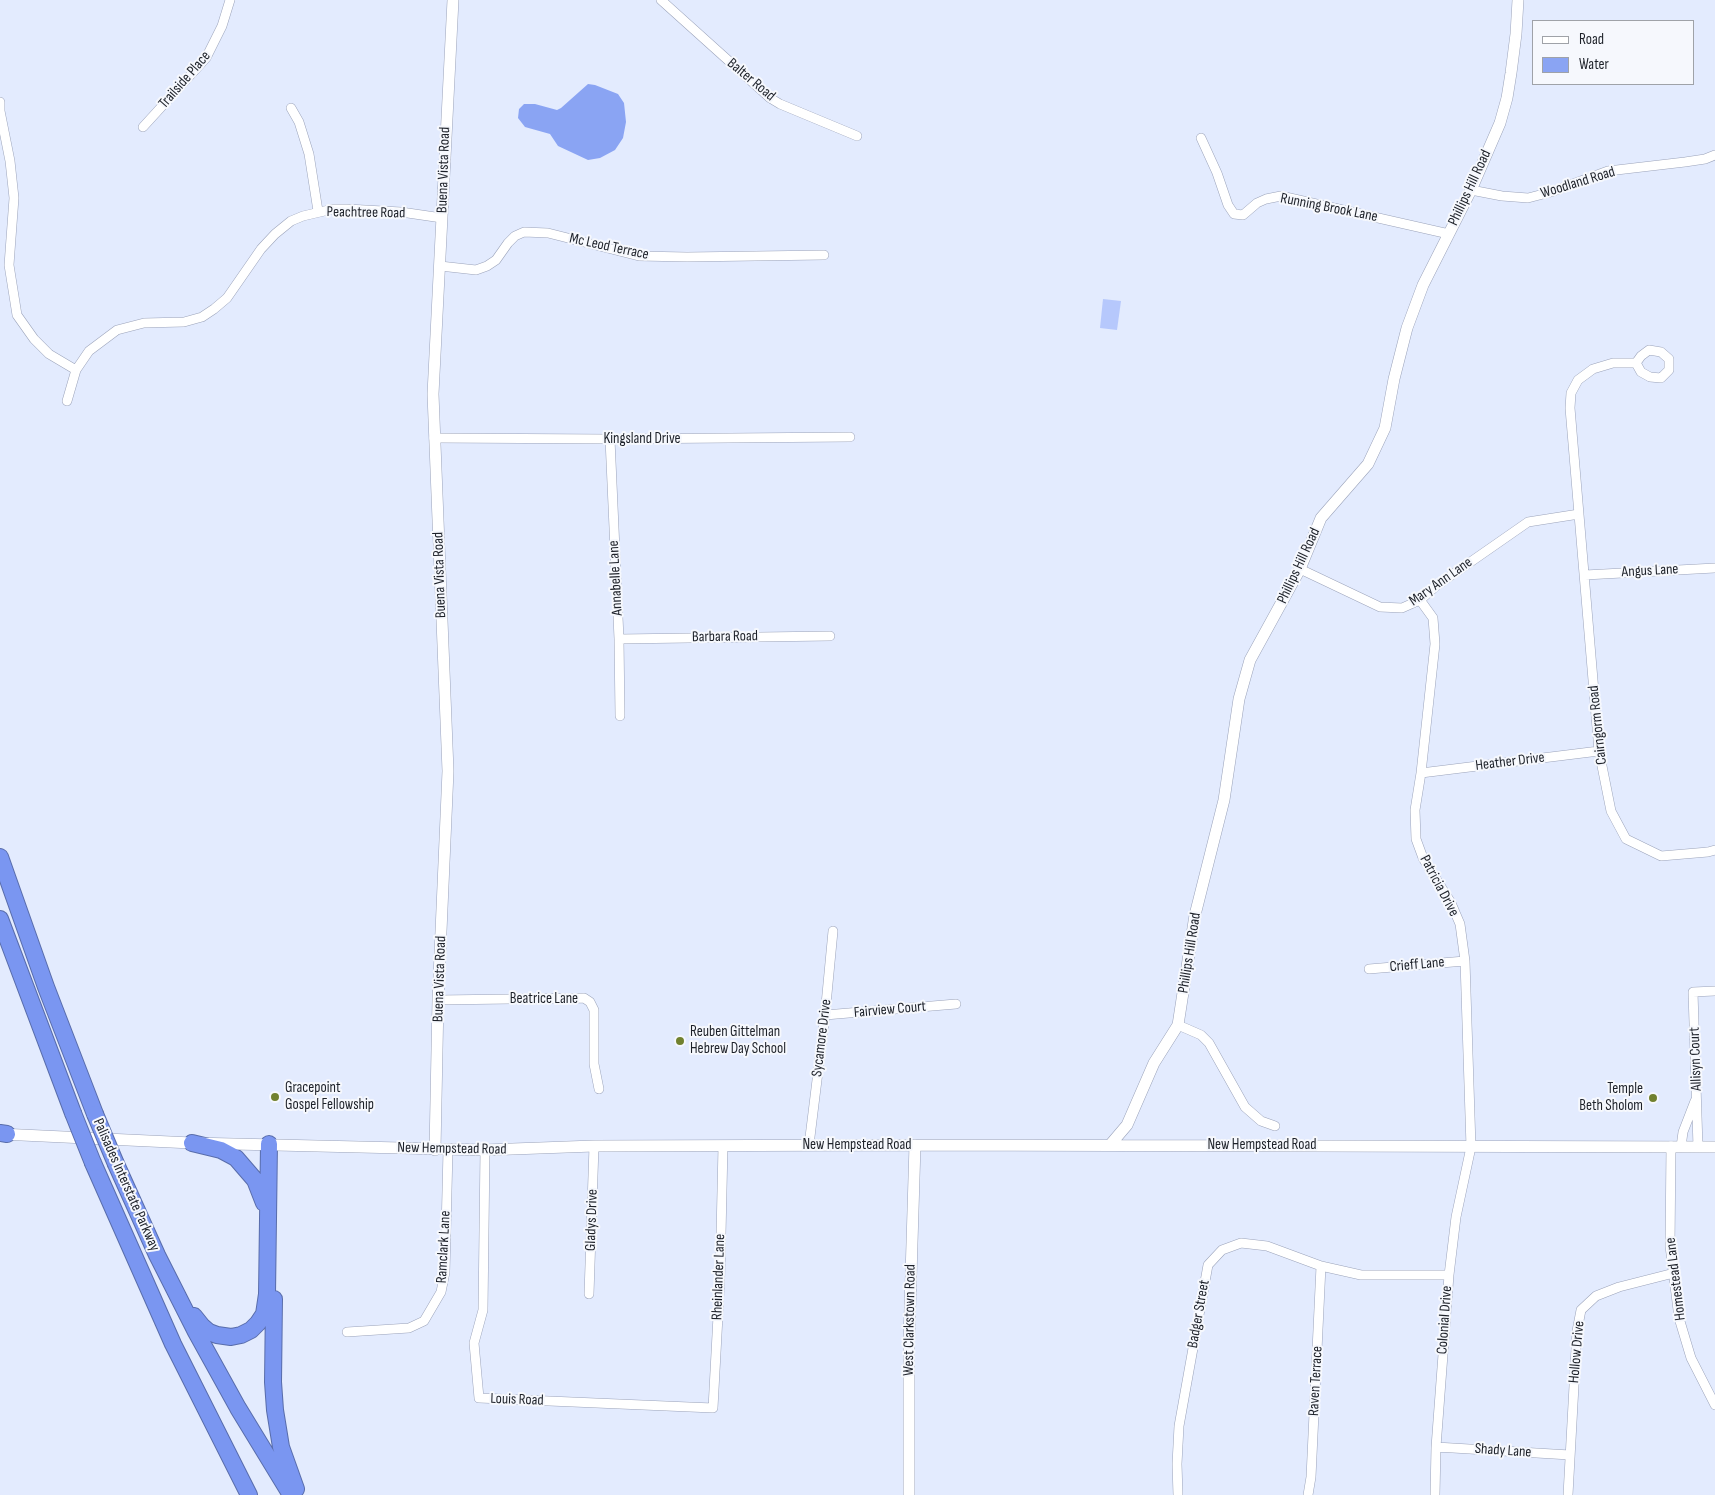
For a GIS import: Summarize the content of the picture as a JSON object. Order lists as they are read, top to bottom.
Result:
{
  "streets": {
    "highway": ["Palisades Interstate Parkway"],
    "street": [
      "Trailside Place",
      "Balter Road",
      "Buena Vista Road",
      "Woodland Road",
      "Phillips Hill Road",
      "Running Brook Lane",
      "Peachtree Road",
      "Mc Leod Terrace",
      "Kingsland Drive",
      "Angus Lane",
      "Annabelle Lane",
      "Mary Ann Lane",
      "Barbara Road",
      "Cairngorm Road",
      "Heather Drive",
      "Patricia Drive",
      "Crieff Lane",
      "Beatrice Lane",
      "Fairview Court",
      "Sycamore Drive",
      "Allisyn Court",
      "New Hempstead Road",
      "Gladys Drive",
      "Ramclark Lane",
      "Rheinlander Lane",
      "Homestead Lane",
      "Badger Street",
      "West Clarkstown Road",
      "Colonial Drive",
      "Hollow Drive",
      "Raven Terrace",
      "Louis Road",
      "Shady Lane"
    ]
  },
  "crossings": [
    ["Buena Vista Road", "Peachtree Road"],
    ["Buena Vista Road", "Mc Leod Terrace"],
    ["Buena Vista Road", "Kingsland Drive"],
    ["Buena Vista Road", "Beatrice Lane"],
    ["Buena Vista Road", "New Hempstead Road"],
    ["Woodland Road", "Phillips Hill Road"],
    ["Phillips Hill Road", "Running Brook Lane"],
    ["Phillips Hill Road", "Mary Ann Lane"],
    ["Phillips Hill Road", "New Hempstead Road"],
    ["Kingsland Drive", "Annabelle Lane"],
    ["Angus Lane", "Cairngorm Road"],
    ["Annabelle Lane", "Barbara Road"],
    ["Mary Ann Lane", "Cairngorm Road"],
    ["Mary Ann Lane", "Patricia Drive"],
    ["Cairngorm Road", "Heather Drive"],
    ["Heather Drive", "Patricia Drive"],
    ["Patricia Drive", "Crieff Lane"],
    ["Patricia Drive", "New Hempstead Road"],
    ["Patricia Drive", "Colonial Drive"],
    ["Fairview Court", "Sycamore Drive"],
    ["Sycamore Drive", "New Hempstead Road"],
    ["Allisyn Court", "New Hempstead Road"],
    ["Allisyn Court", "Homestead Lane"],
    ["New Hempstead Road", "Gladys Drive"],
    ["New Hempstead Road", "Ramclark Lane"],
    ["New Hempstead Road", "Rheinlander Lane"],
    ["New Hempstead Road", "Homestead Lane"],
    ["New Hempstead Road", "West Clarkstown Road"],
    ["New Hempstead Road", "Colonial Drive"],
    ["New Hempstead Road", "Louis Road"],
    ["Rheinlander Lane", "Louis Road"],
    ["Homestead Lane", "Hollow Drive"],
    ["Badger Street", "Colonial Drive"],
    ["Badger Street", "Raven Terrace"],
    ["Colonial Drive", "Shady Lane"],
    ["Hollow Drive", "Shady Lane"]
  ],
  "places": ["Reuben Gittelman Hebrew Day School", "Gracepoint Gospel Fellowship", "Temple Beth Sholom"],
  "legend": ["Road", "Water"]
}
